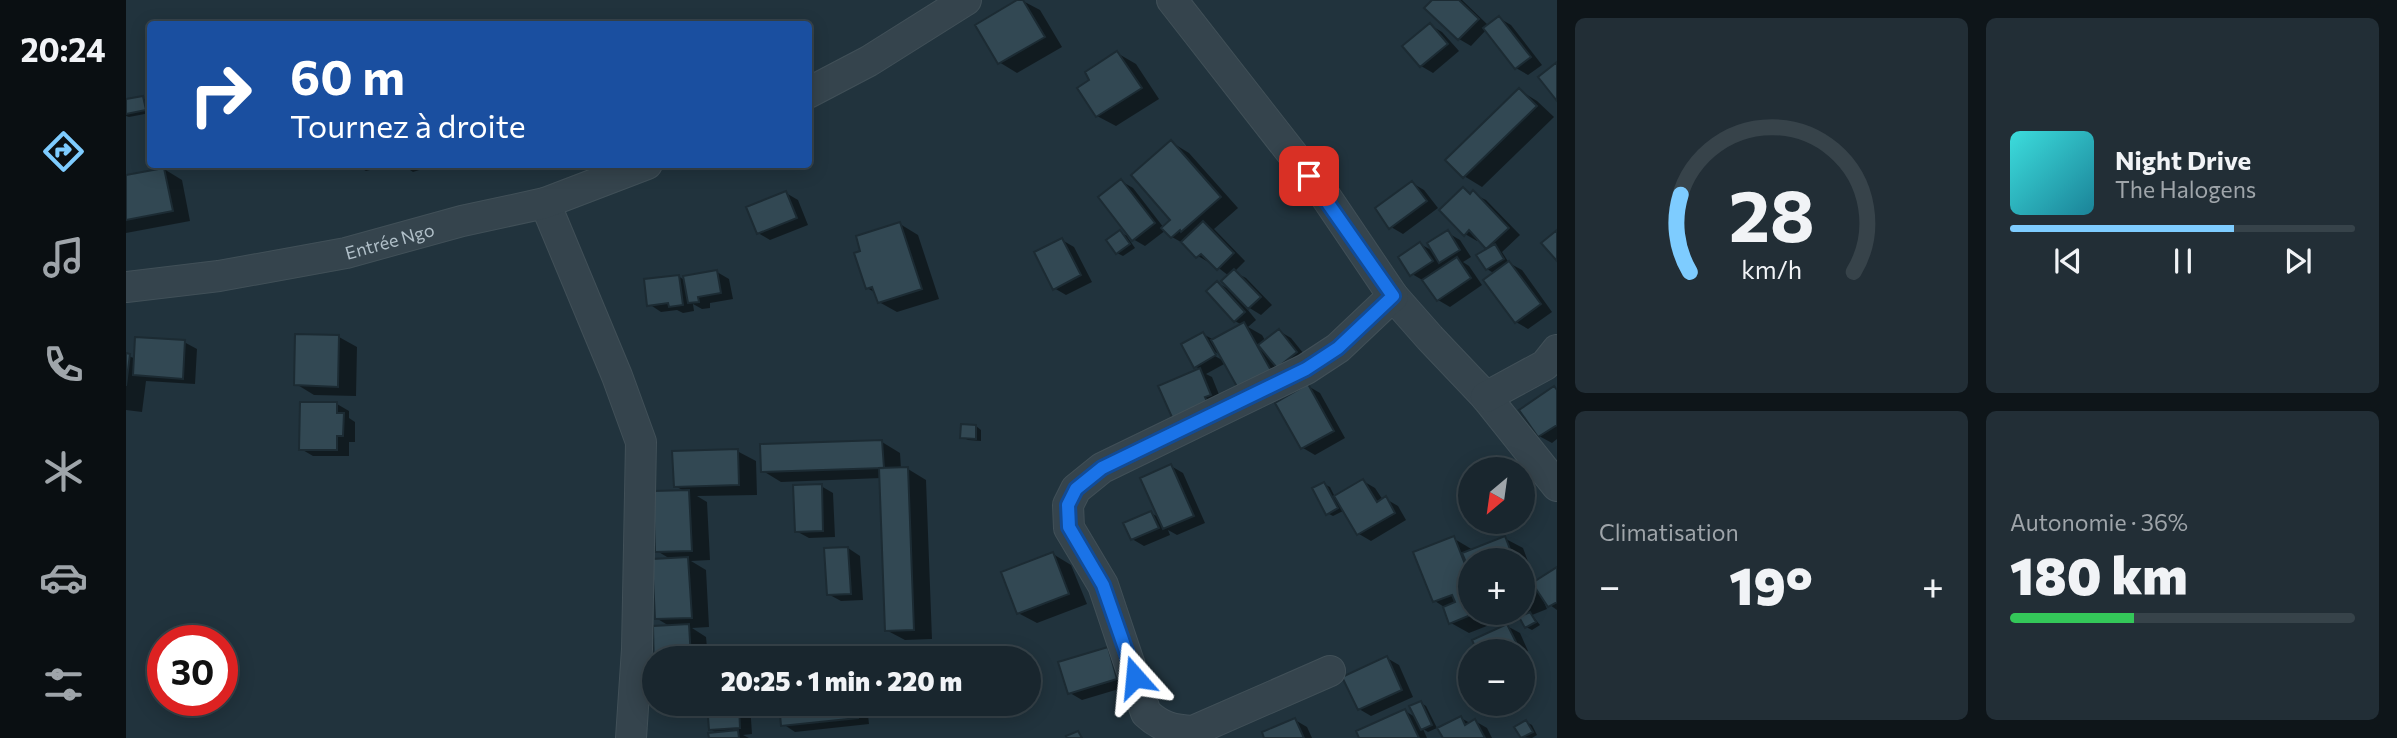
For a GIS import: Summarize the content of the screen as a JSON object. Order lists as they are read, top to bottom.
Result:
{
  "streets": {
    "street": ["Entrée Ngo"]
  },
  "north": "bottom left",
  "page": {
    "tabs": "20:24",
    "turn": ["60 m", "Tournez à droite"],
    "song": ["Night Drive", "The Halogens"],
    "tile": [
      "Climatisation",
      ["Autonomie · 36%", "180 km"]
    ],
    "map_buttons": ["+", "−"],
    "heat": ["−", "19°", "+"],
    "limit": "30",
    "trip": "20:25 · 1 min · 220 m",
    "gauge": ["28", "km/h"]
  }
}
